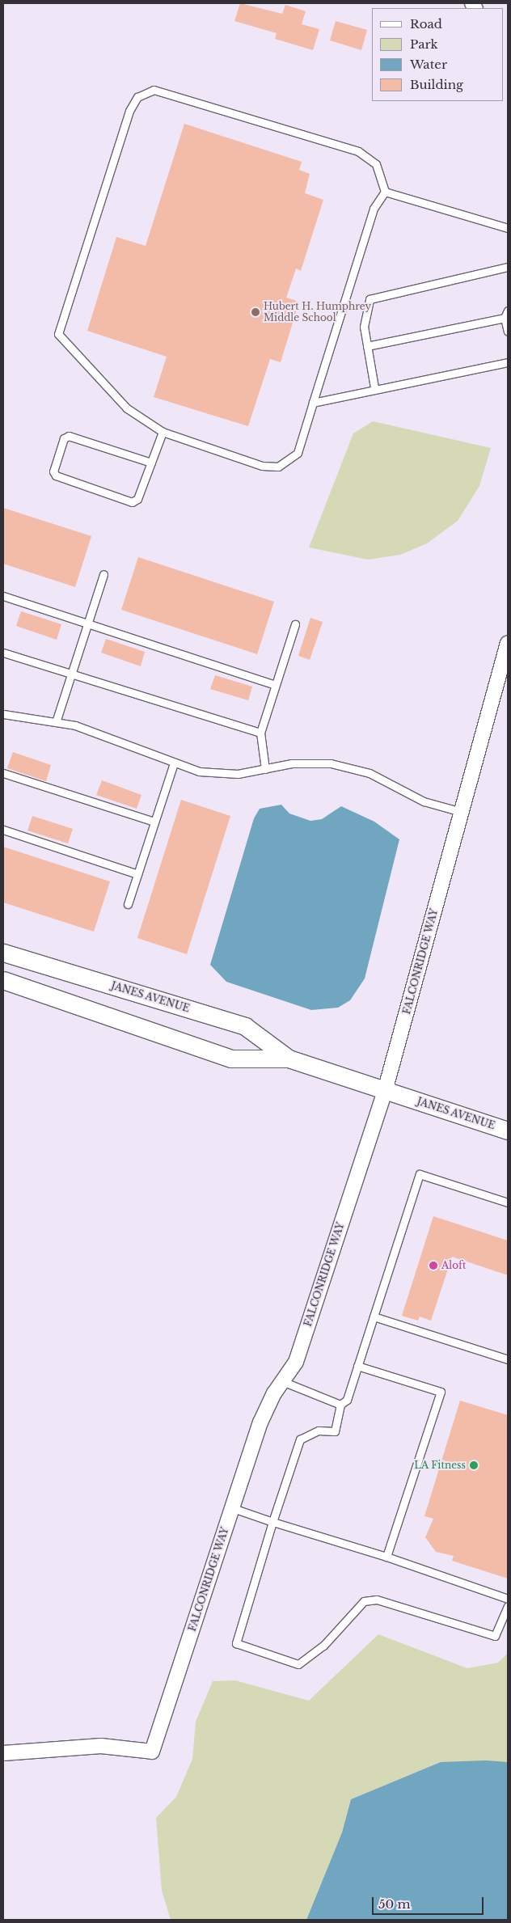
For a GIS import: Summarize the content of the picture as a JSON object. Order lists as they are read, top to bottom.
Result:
{
  "streets": {
    "street": ["FALCONRIDGE WAY", "JANES AVENUE"]
  },
  "crossings": [
    ["FALCONRIDGE WAY", "JANES AVENUE"]
  ],
  "places": ["Hubert H. Humphrey Middle School", "Aloft", "LA Fitness"],
  "legend": [
    "Road",
    "Park",
    "Water",
    "Building"
  ],
  "scale_bar": "50 m"
}
